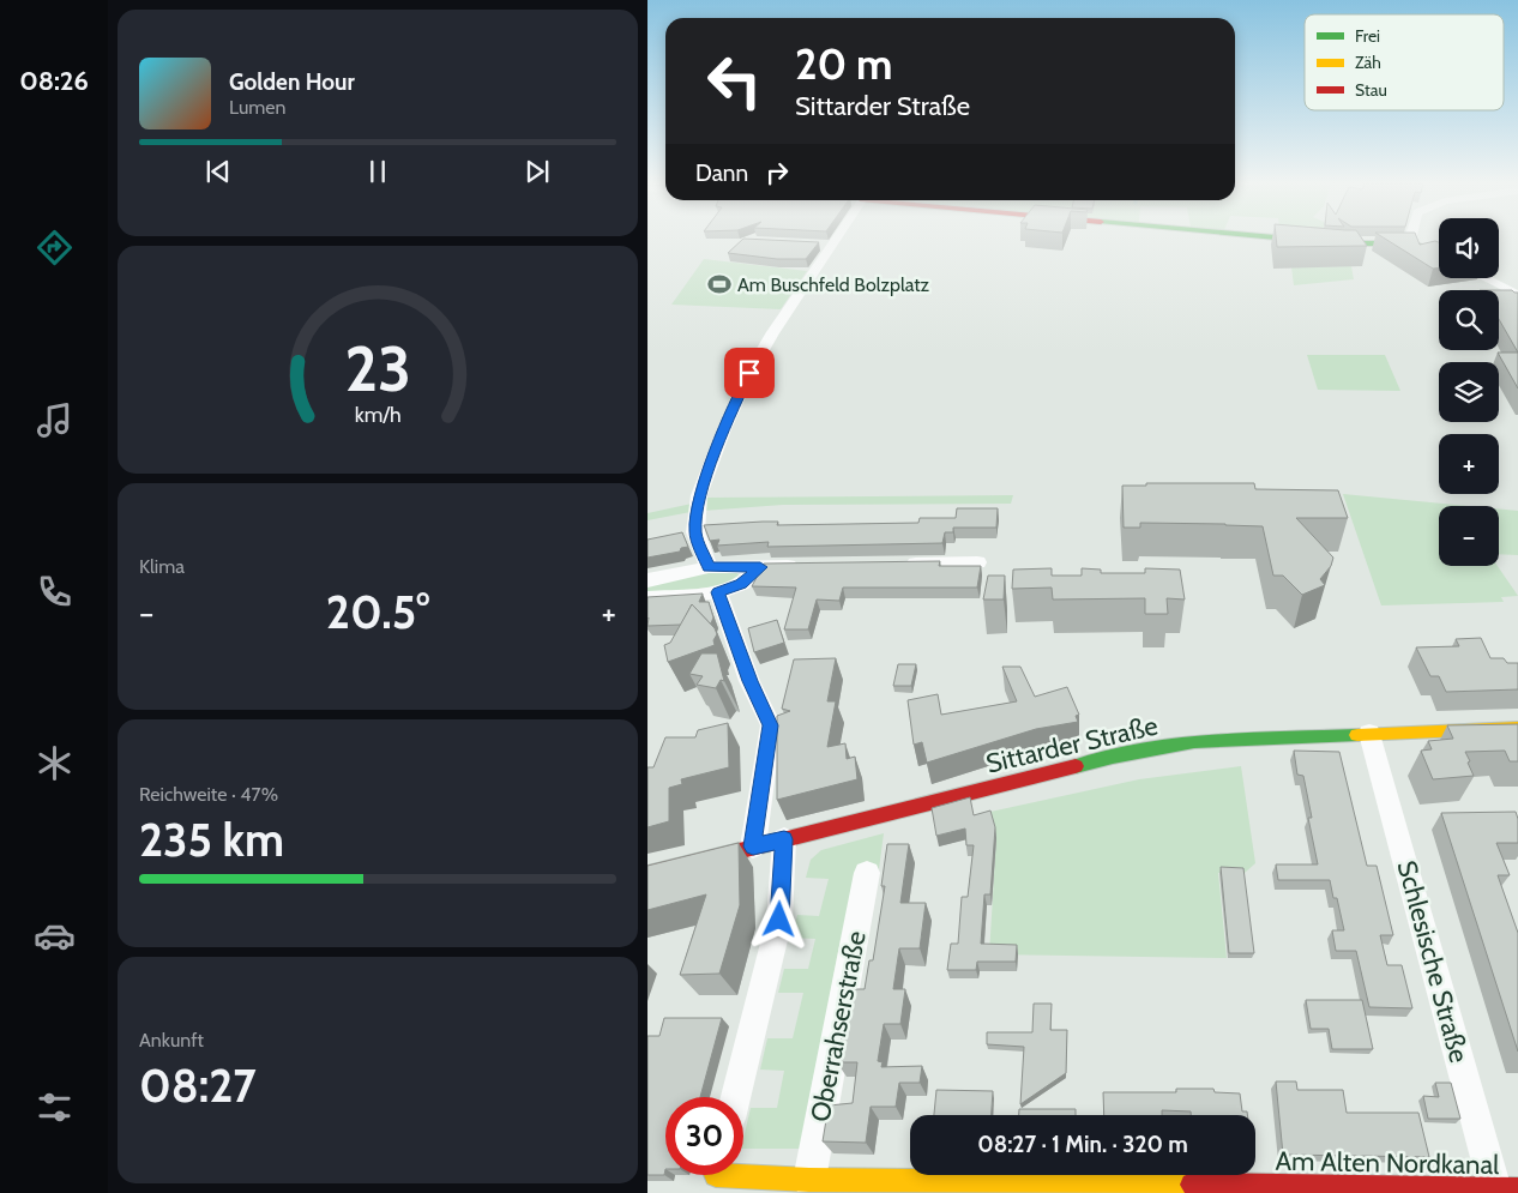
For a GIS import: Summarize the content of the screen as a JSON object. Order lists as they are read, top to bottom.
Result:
{
  "streets": {
    "street": [
      "Sittarder Straße",
      "Schlesische Straße",
      "Oberrahserstraße",
      "Am Alten Nordkanal"
    ]
  },
  "crossings": [
    ["Sittarder Straße", "Schlesische Straße"],
    ["Schlesische Straße", "Am Alten Nordkanal"],
    ["Oberrahserstraße", "Am Alten Nordkanal"]
  ],
  "places": {
    "sports": ["Am Buschfeld Bolzplatz"]
  },
  "legend": ["Frei", "Zäh", "Stau"],
  "page": {
    "tabs": "08:26",
    "turn": ["20 m", "Sittarder Straße"],
    "song": ["Golden Hour", "Lumen"],
    "then": "Dann",
    "map_buttons": ["+", "−"],
    "tile": [
      "Klima",
      ["Reichweite · 47%", "235 km"],
      ["Ankunft", "08:27"]
    ],
    "heat": ["−", "20.5°", "+"],
    "limit": "30",
    "trip": "08:27 · 1 Min. · 320 m",
    "gauge": ["23", "km/h"]
  }
}
